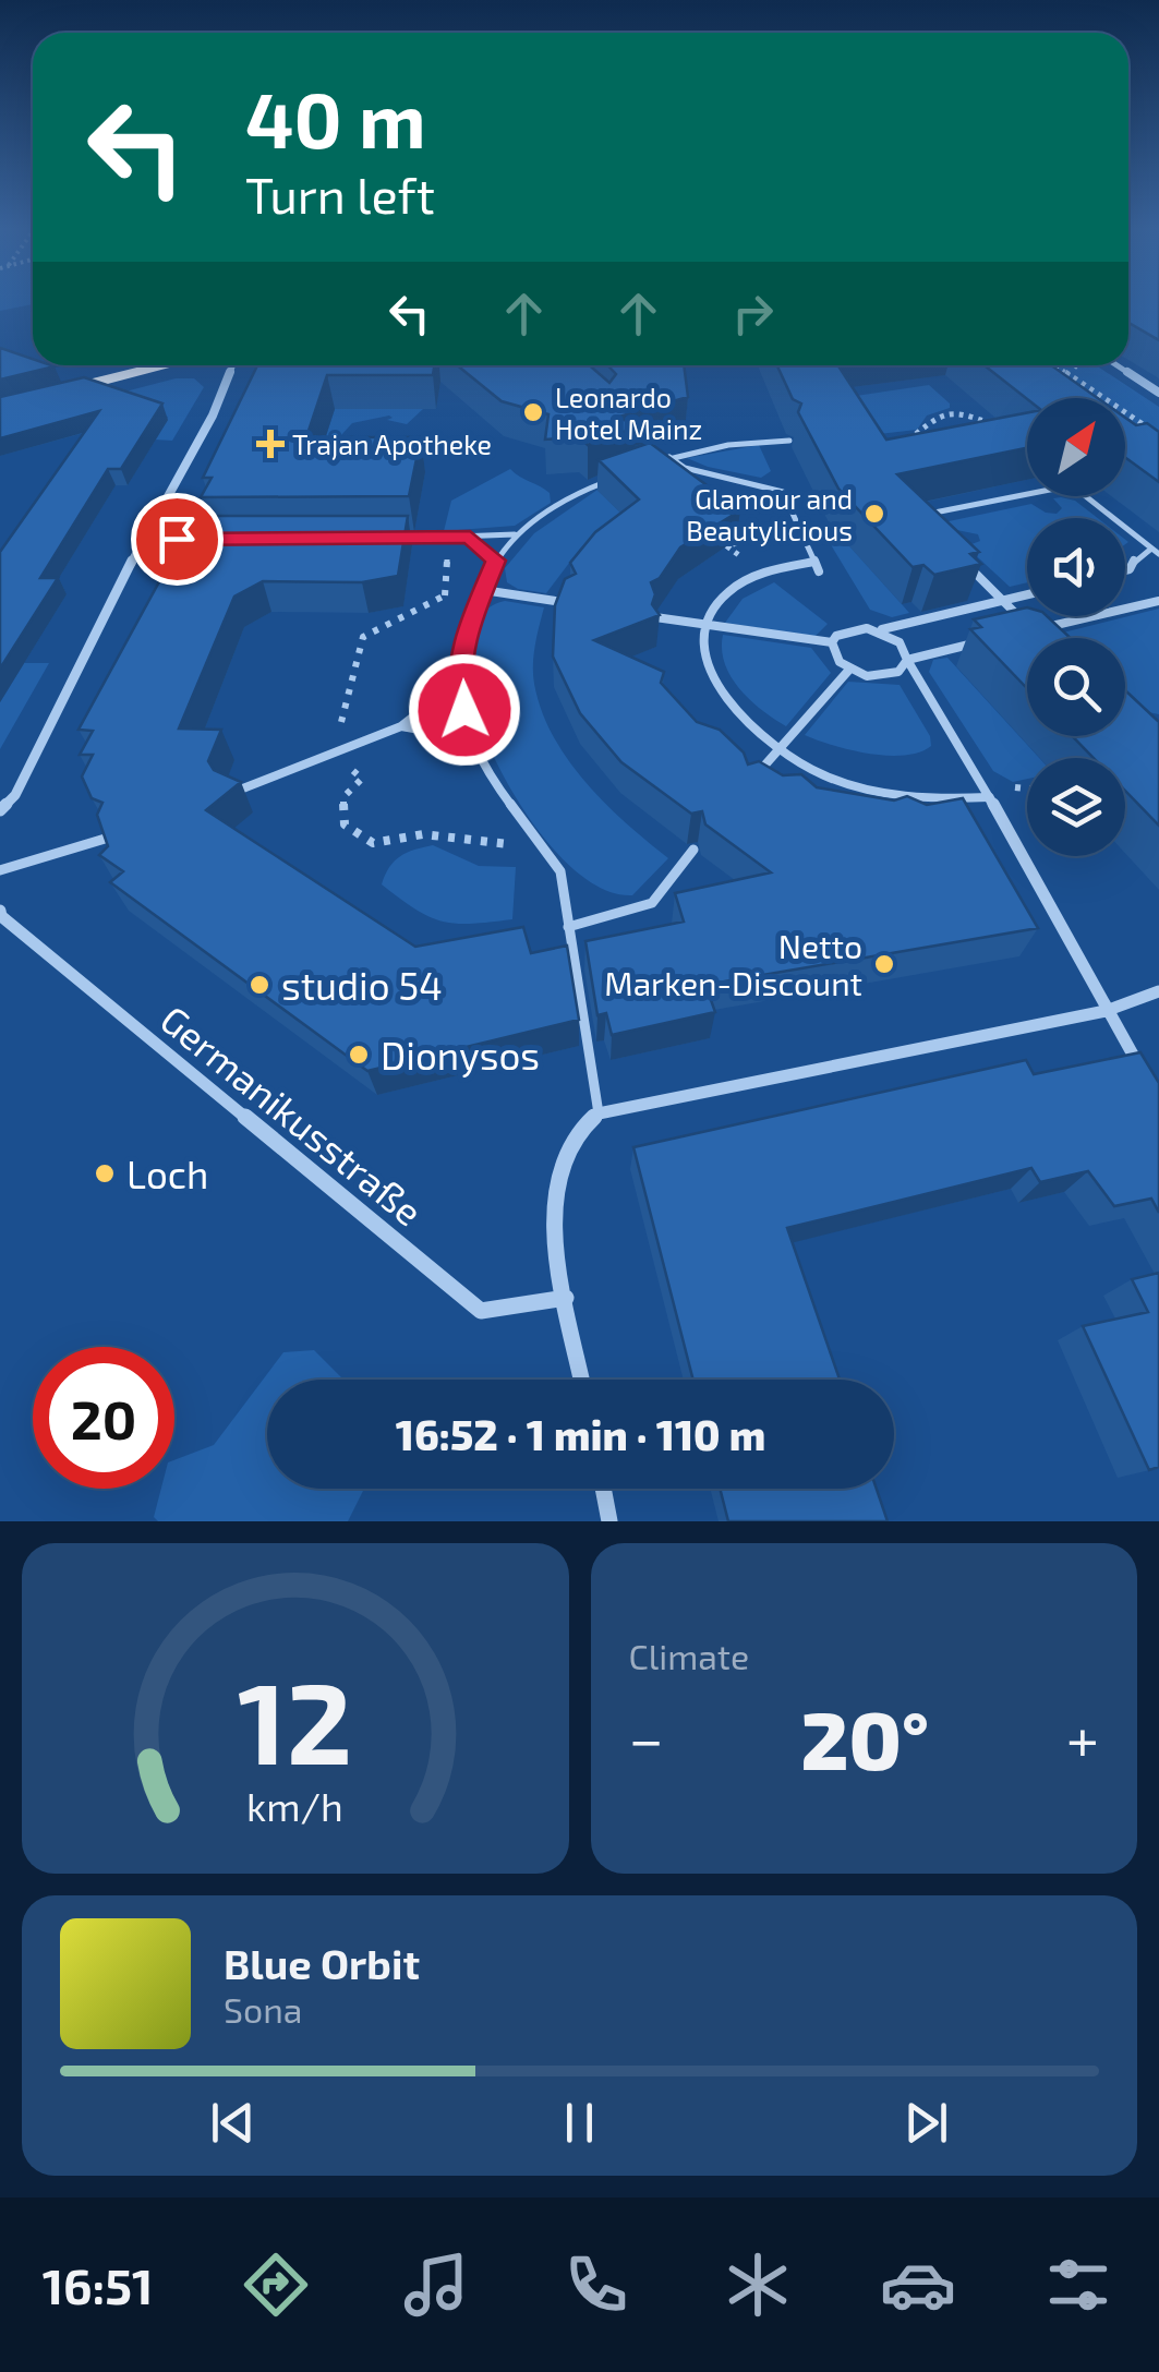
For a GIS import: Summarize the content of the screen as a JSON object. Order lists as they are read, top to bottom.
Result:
{
  "streets": {
    "street": ["Germanikusstraße"]
  },
  "places": {
    "other": [
      "Leonardo Hotel Mainz",
      "Glamour and Beautylicious",
      "Netto Marken-Discount",
      "studio 54",
      "Dionysos",
      "Loch"
    ],
    "health": ["Trajan Apotheke"]
  },
  "north": "top right",
  "page": {
    "turn": ["40 m", "Turn left"],
    "limit": "20",
    "trip": "16:52 · 1 min · 110 m",
    "tile": "Climate",
    "heat": ["−", "20°", "+"],
    "song": ["Blue Orbit", "Sona"],
    "tabs": "16:51",
    "gauge": ["12", "km/h"]
  }
}
